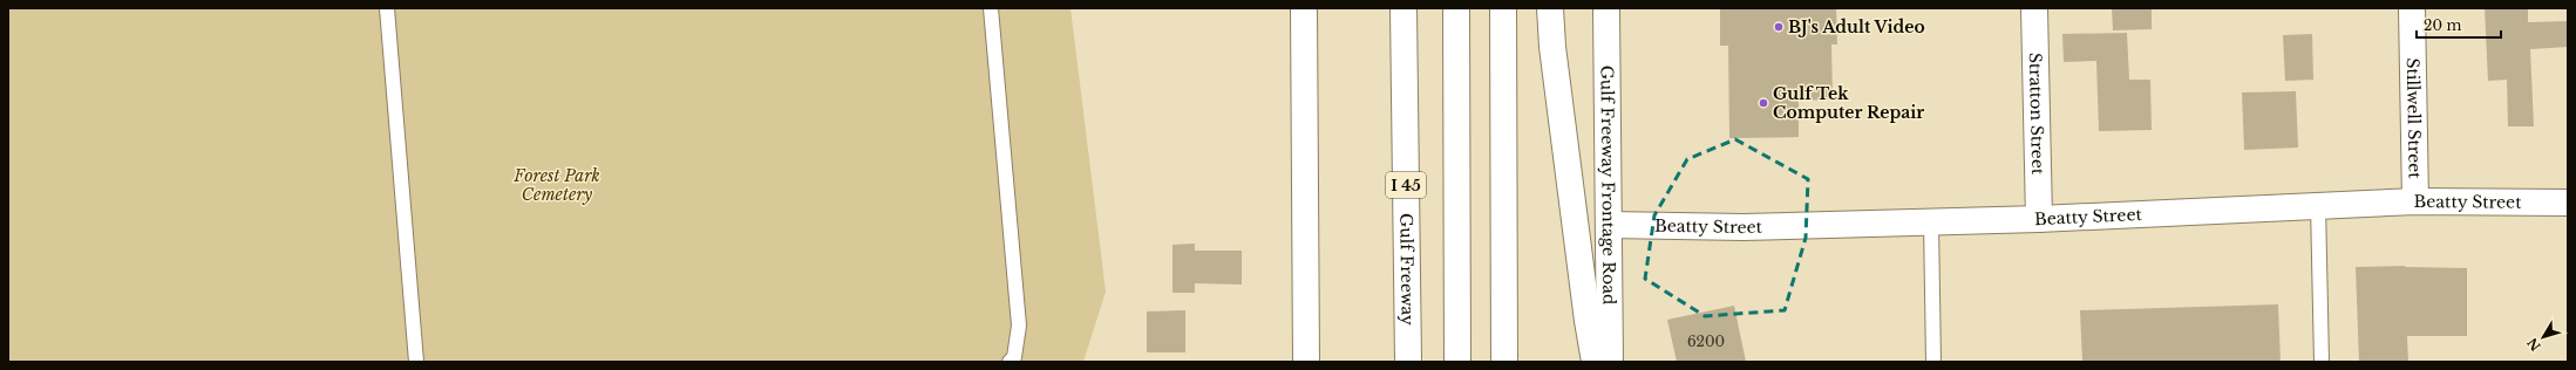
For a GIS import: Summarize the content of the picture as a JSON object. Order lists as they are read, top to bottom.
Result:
{
  "streets": {
    "main road": [
      "Stratton Street",
      "Stillwell Street",
      "I 45",
      "Gulf Freeway Frontage Road",
      "Beatty Street",
      "Gulf Freeway"
    ]
  },
  "crossings": [
    ["Stratton Street", "Beatty Street"],
    ["Stillwell Street", "Beatty Street"],
    ["Gulf Freeway Frontage Road", "Beatty Street"]
  ],
  "parks": ["Forest Park Cemetery"],
  "places": ["BJ's Adult Video", "Gulf Tek Computer Repair"],
  "house_numbers": ["6200"],
  "scale_bar": "20 m",
  "north": "bottom left"
}
